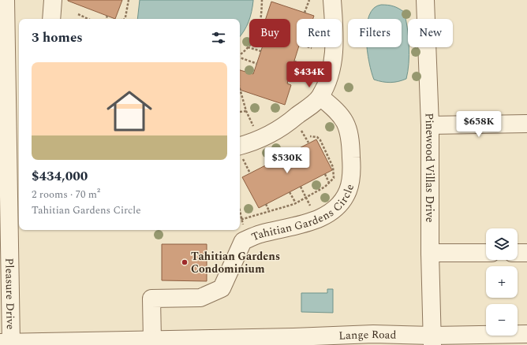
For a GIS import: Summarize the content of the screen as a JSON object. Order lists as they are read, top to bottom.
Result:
{
  "streets": {
    "street": [
      "Pinewood Villas Drive",
      "Tahitian Gardens Circle",
      "Pleasure Drive",
      "Lange Road"
    ]
  },
  "crossings": [
    ["Pinewood Villas Drive", "Lange Road"],
    ["Tahitian Gardens Circle", "Lange Road"],
    ["Pleasure Drive", "Lange Road"]
  ],
  "places": ["Tahitian Gardens Condominium"],
  "page": {
    "chip": [
      "Buy",
      "Rent",
      "Filters",
      "New"
    ],
    "heading": "3 homes",
    "list": [
      {
        "name": "$434,000",
        "note": "2 rooms · 70 m² · Tahitian Gardens Circle"
      }
    ],
    "price": ["$434K", "$658K", "$530K"],
    "map_buttons": ["+", "−"]
  }
}
